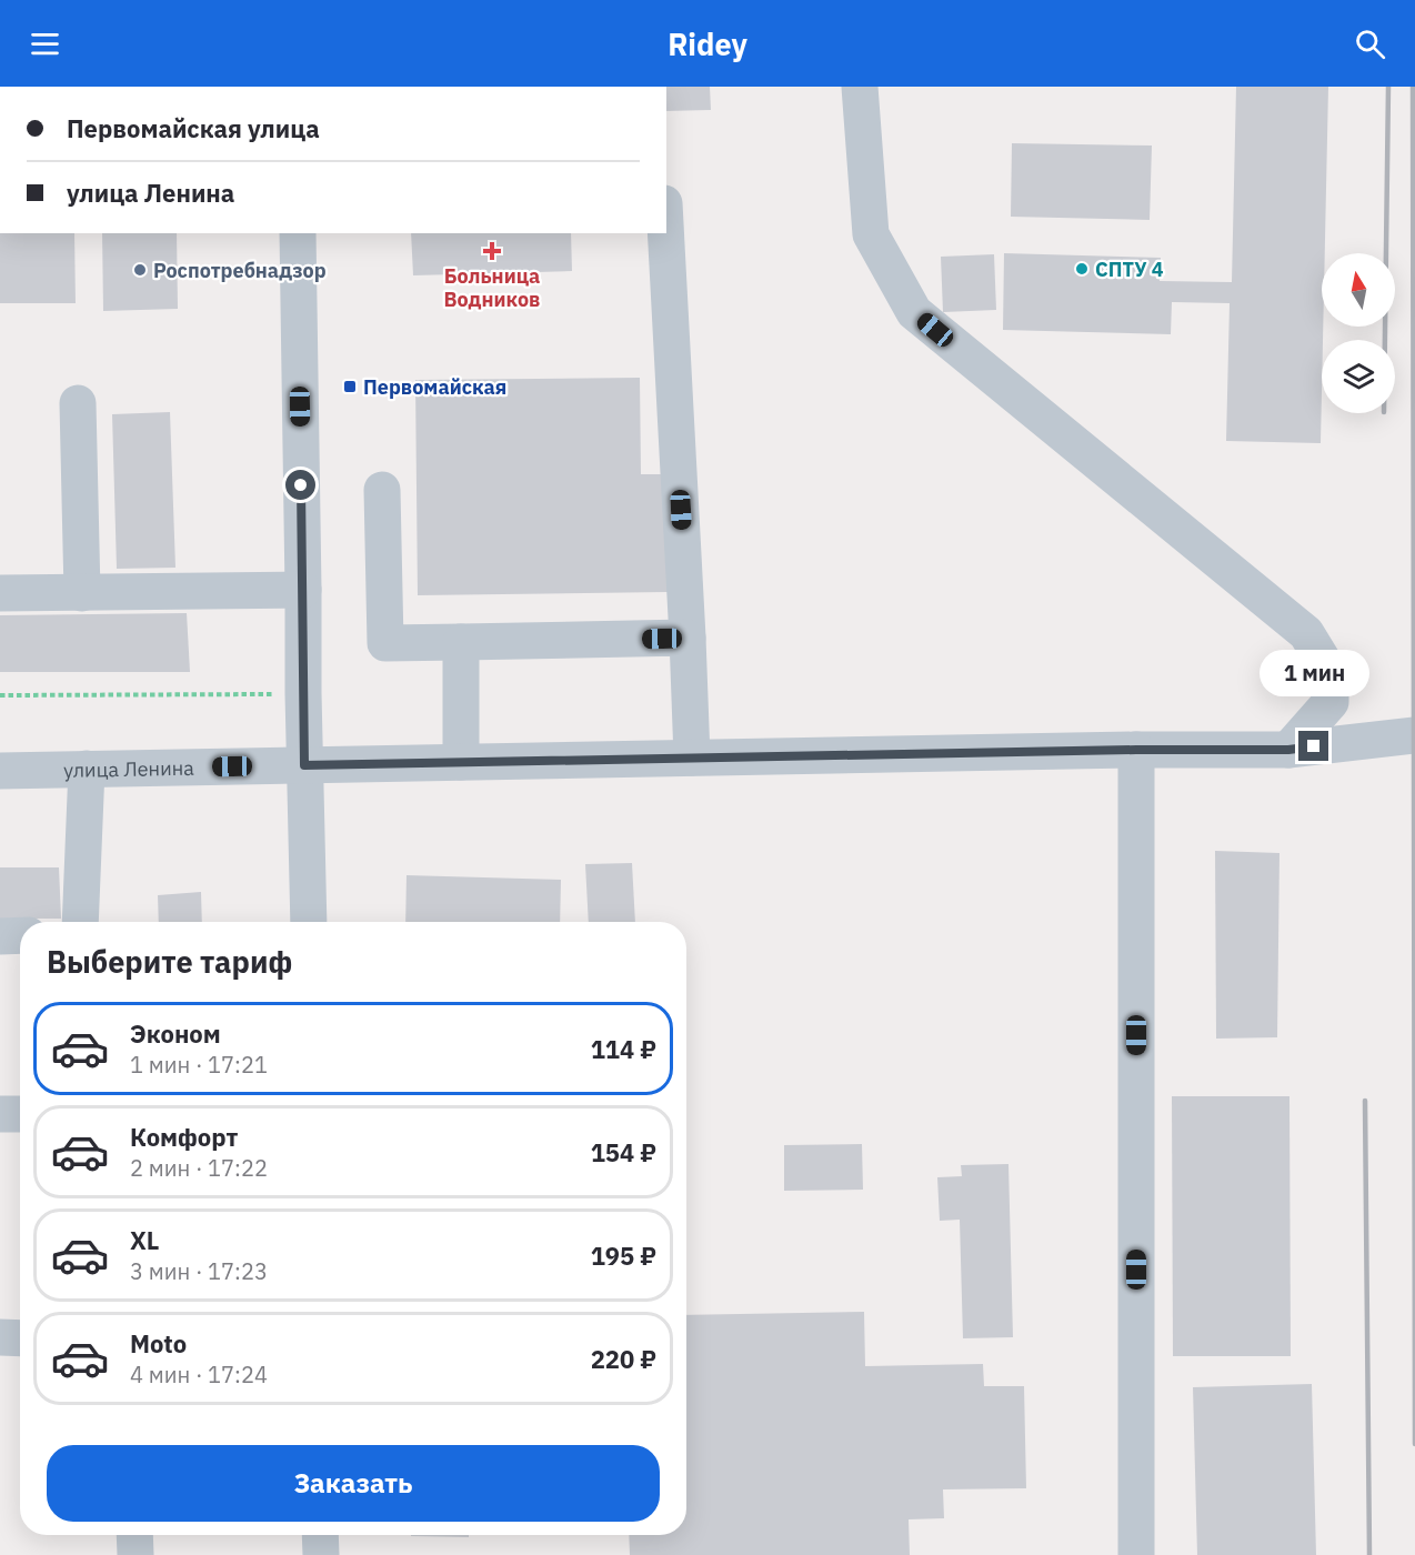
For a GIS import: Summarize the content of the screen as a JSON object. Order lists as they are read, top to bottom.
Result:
{
  "streets": {
    "street": ["улица Ленина"]
  },
  "places": {
    "health": ["Больница Водников"],
    "other": ["СПТУ 4", "Роспотребнадзор"],
    "transit": ["Первомайская"]
  },
  "north": "top",
  "page": {
    "header": "Ridey",
    "banner": ["Первомайская улица", "улица Ленина"],
    "bubble": "1 мин",
    "heading": "Выберите тариф",
    "list": [
      {
        "name": "Эконом",
        "note": "1 мин · 17:21",
        "value": "114 ₽"
      },
      {
        "name": "Комфорт",
        "note": "2 мин · 17:22",
        "value": "154 ₽"
      },
      {
        "name": "XL",
        "note": "3 мин · 17:23",
        "value": "195 ₽"
      },
      {
        "name": "Moto",
        "note": "4 мин · 17:24",
        "value": "220 ₽"
      }
    ],
    "buttons": "Заказать"
  }
}
